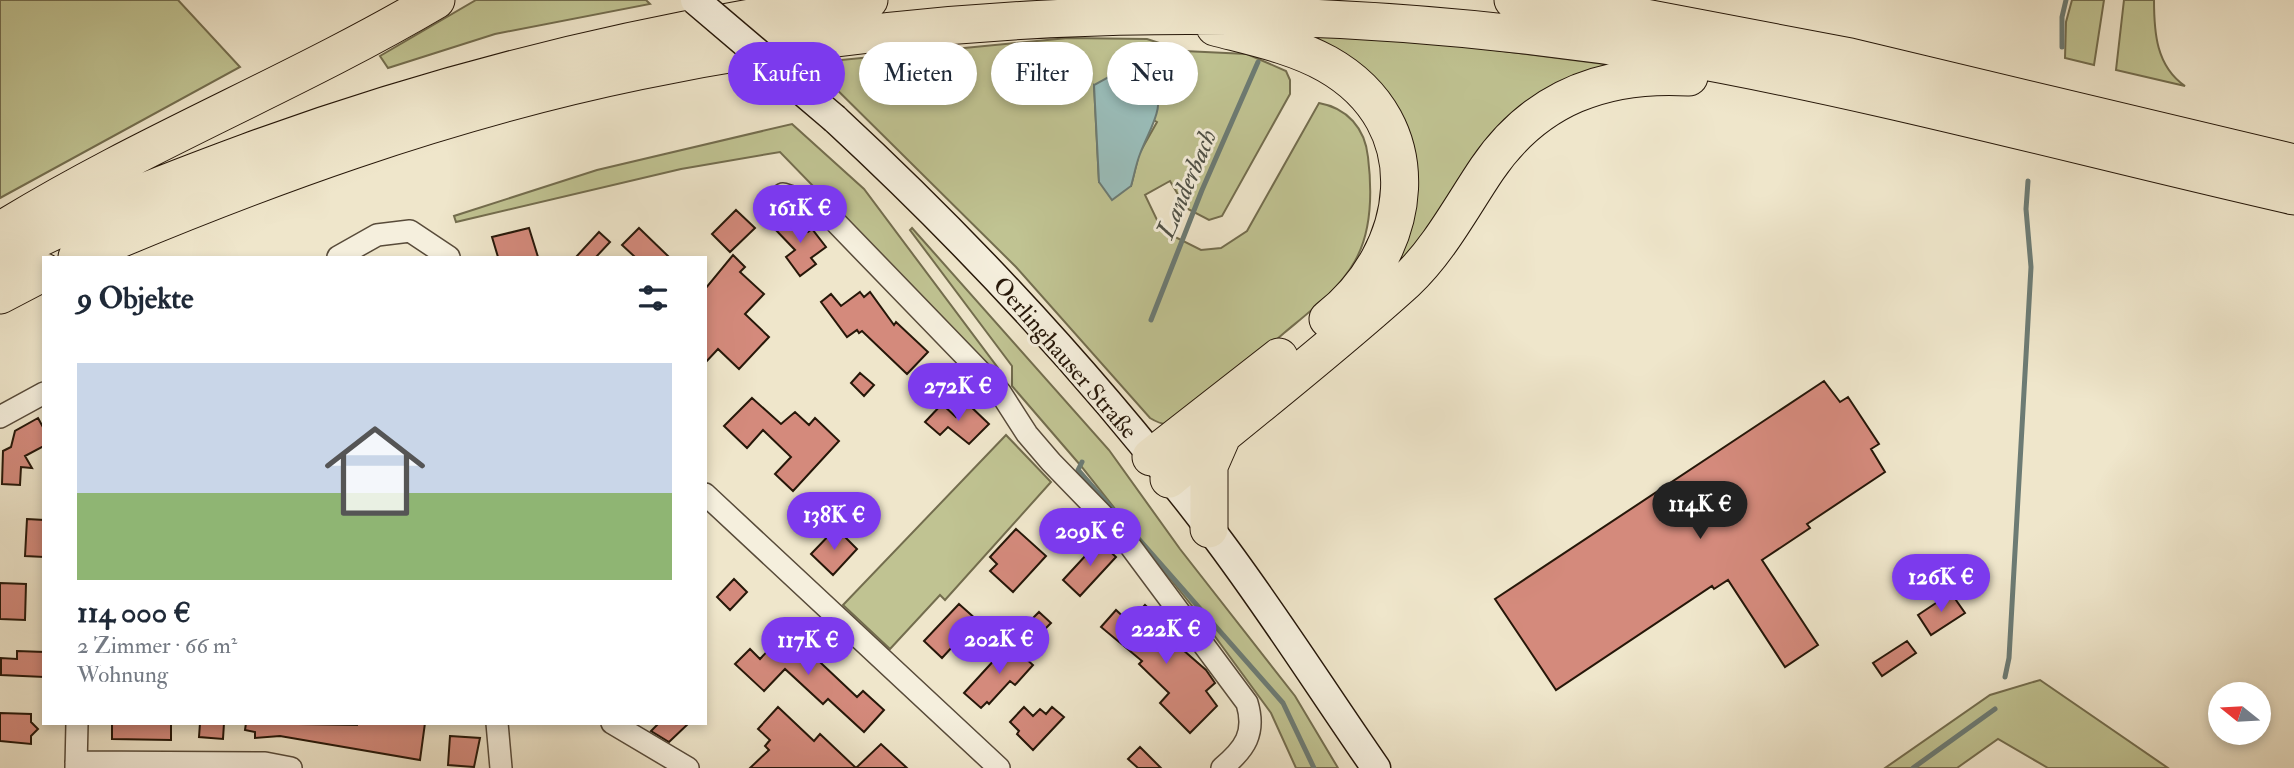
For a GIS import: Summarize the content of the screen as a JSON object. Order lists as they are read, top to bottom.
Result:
{
  "streets": {
    "main road": ["Oerlinghauser Straße"]
  },
  "water": ["Landerbach"],
  "north": "left",
  "page": {
    "chip": [
      "Kaufen",
      "Mieten",
      "Filter",
      "Neu"
    ],
    "price": [
      "161K €",
      "272K €",
      "114K €",
      "138K €",
      "209K €",
      "126K €",
      "222K €",
      "202K €",
      "117K €"
    ],
    "heading": "9 Objekte",
    "list": [
      {
        "name": "114 000 €",
        "note": "2 Zimmer · 66 m² · Wohnung"
      }
    ]
  }
}
